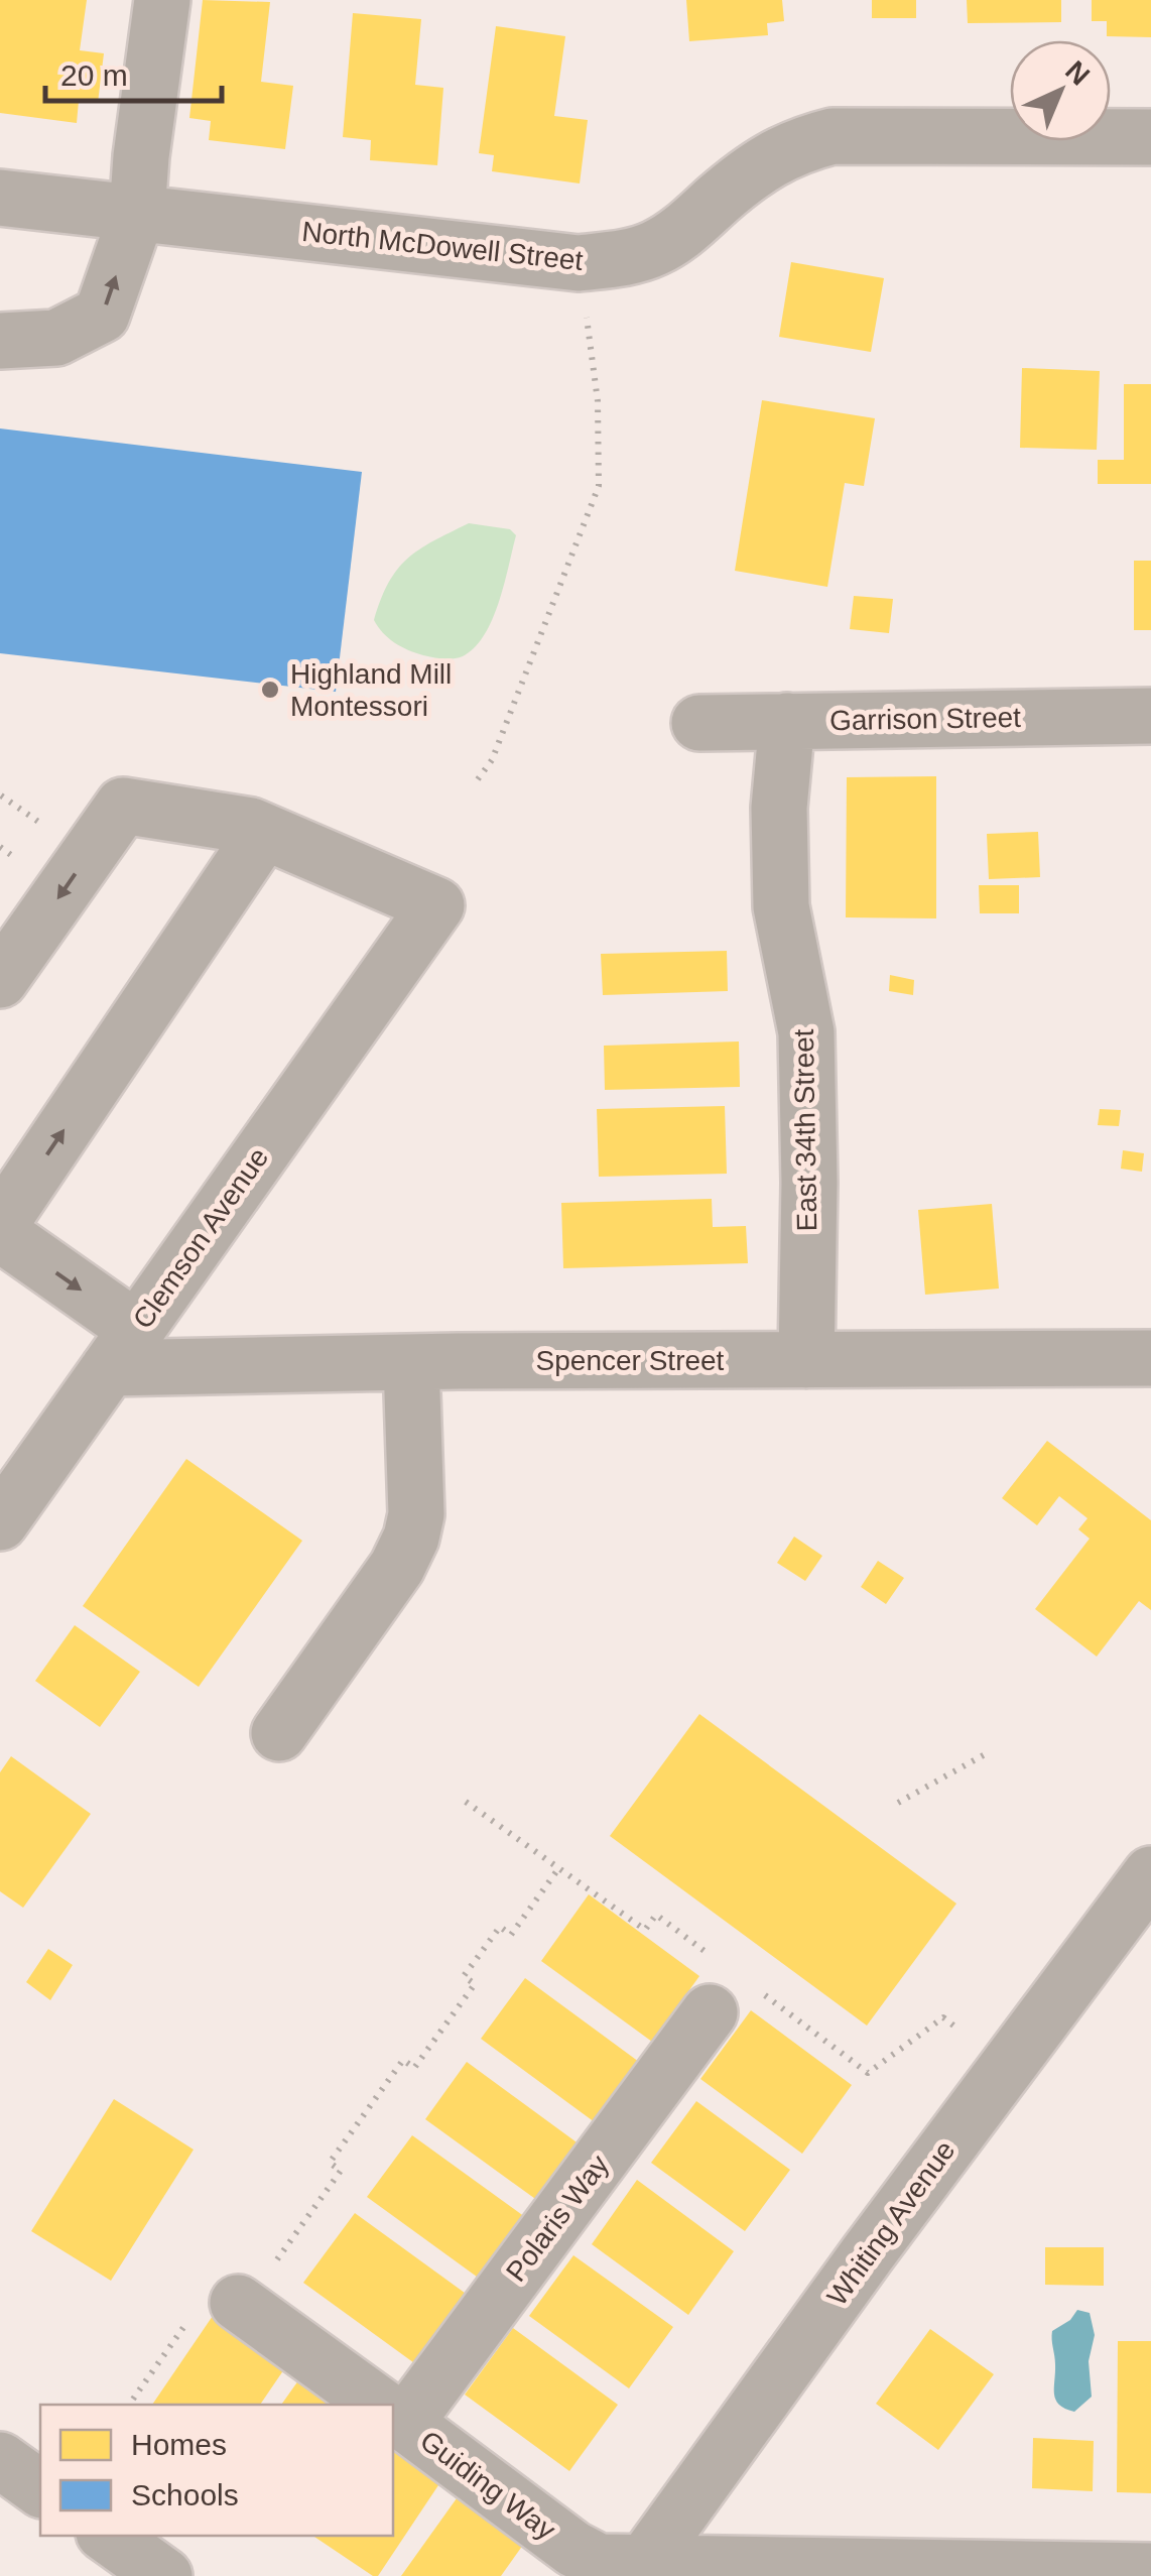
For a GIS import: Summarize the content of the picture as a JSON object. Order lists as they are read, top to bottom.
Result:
{
  "streets": {
    "street": [
      "North McDowell Street",
      "Garrison Street",
      "East 34th Street",
      "Clemson Avenue",
      "Spencer Street",
      "Polaris Way",
      "Whiting Avenue",
      "Guiding Way"
    ]
  },
  "crossings": [
    ["Garrison Street", "East 34th Street"],
    ["East 34th Street", "Spencer Street"],
    ["Clemson Avenue", "Spencer Street"],
    ["Polaris Way", "Guiding Way"],
    ["Whiting Avenue", "Guiding Way"]
  ],
  "places": ["Highland Mill Montessori"],
  "legend": ["Homes", "Schools"],
  "scale_bar": "20 m",
  "north": "top right"
}
